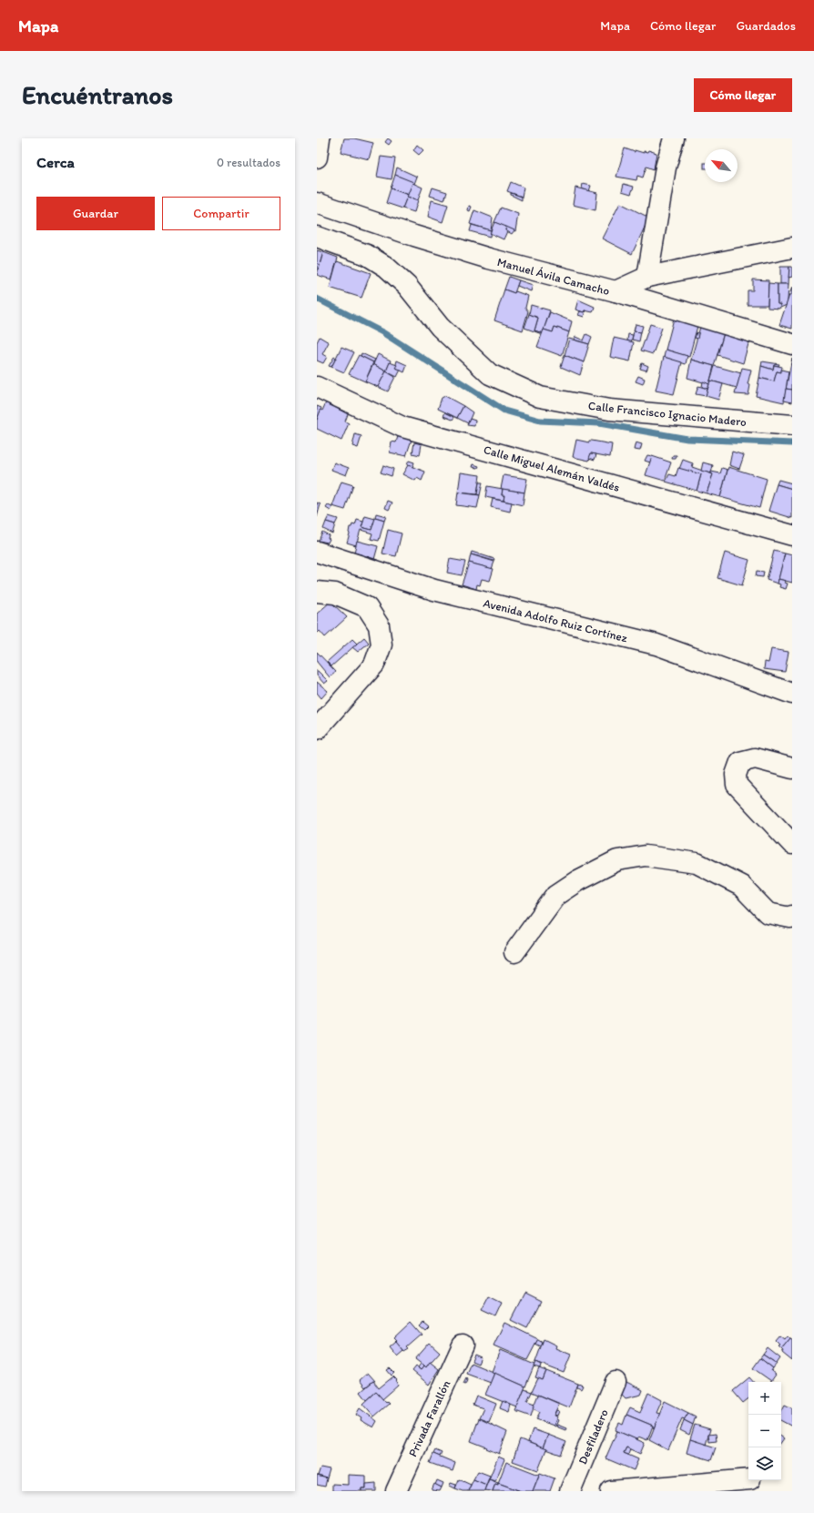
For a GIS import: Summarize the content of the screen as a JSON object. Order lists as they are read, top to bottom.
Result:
{
  "streets": {
    "street": [
      "Manuel Ávila Camacho",
      "Calle Francisco Ignacio Madero",
      "Calle Miguel Alemán Valdés",
      "Avenida Adolfo Ruiz Cortínez",
      "Privada Farallón",
      "Desfiladero"
    ]
  },
  "north": "top left",
  "page": {
    "header": "Mapa",
    "nav": ["Mapa", "Cómo llegar", "Guardados"],
    "buttons": [
      "Cómo llegar",
      ["Guardar", "Compartir"]
    ],
    "title": "Encuéntranos",
    "heading": ["Cerca", "0 resultados"],
    "map_buttons": ["+", "−"]
  }
}
